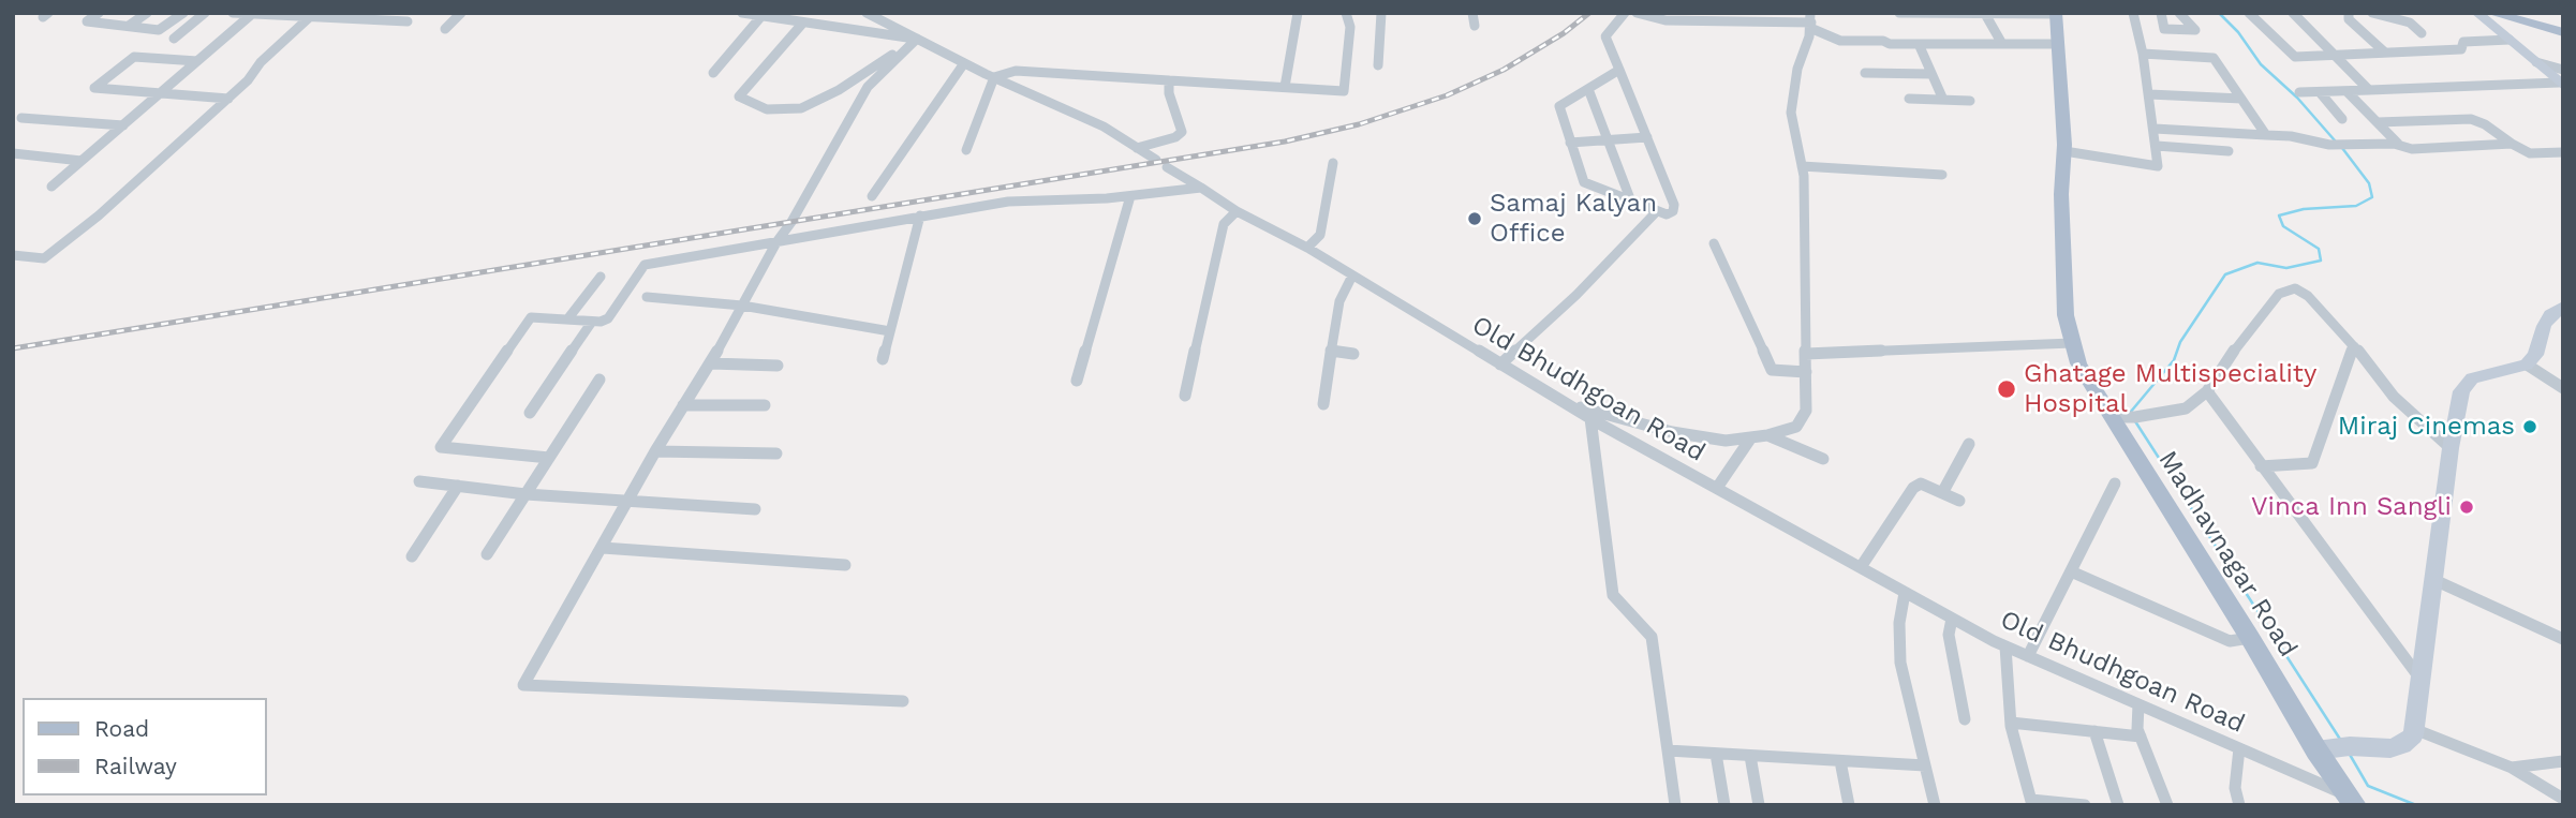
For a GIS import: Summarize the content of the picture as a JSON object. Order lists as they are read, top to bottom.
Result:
{
  "streets": {
    "main road": ["Madhavnagar Road"],
    "street": ["Old Bhudhgoan Road"]
  },
  "crossings": [
    ["Old Bhudhgoan Road", "Madhavnagar Road"]
  ],
  "places": [
    "Samaj Kalyan Office",
    "Ghatage Multispeciality Hospital",
    "Miraj Cinemas",
    "Vinca Inn Sangli"
  ],
  "legend": ["Road", "Railway"]
}
